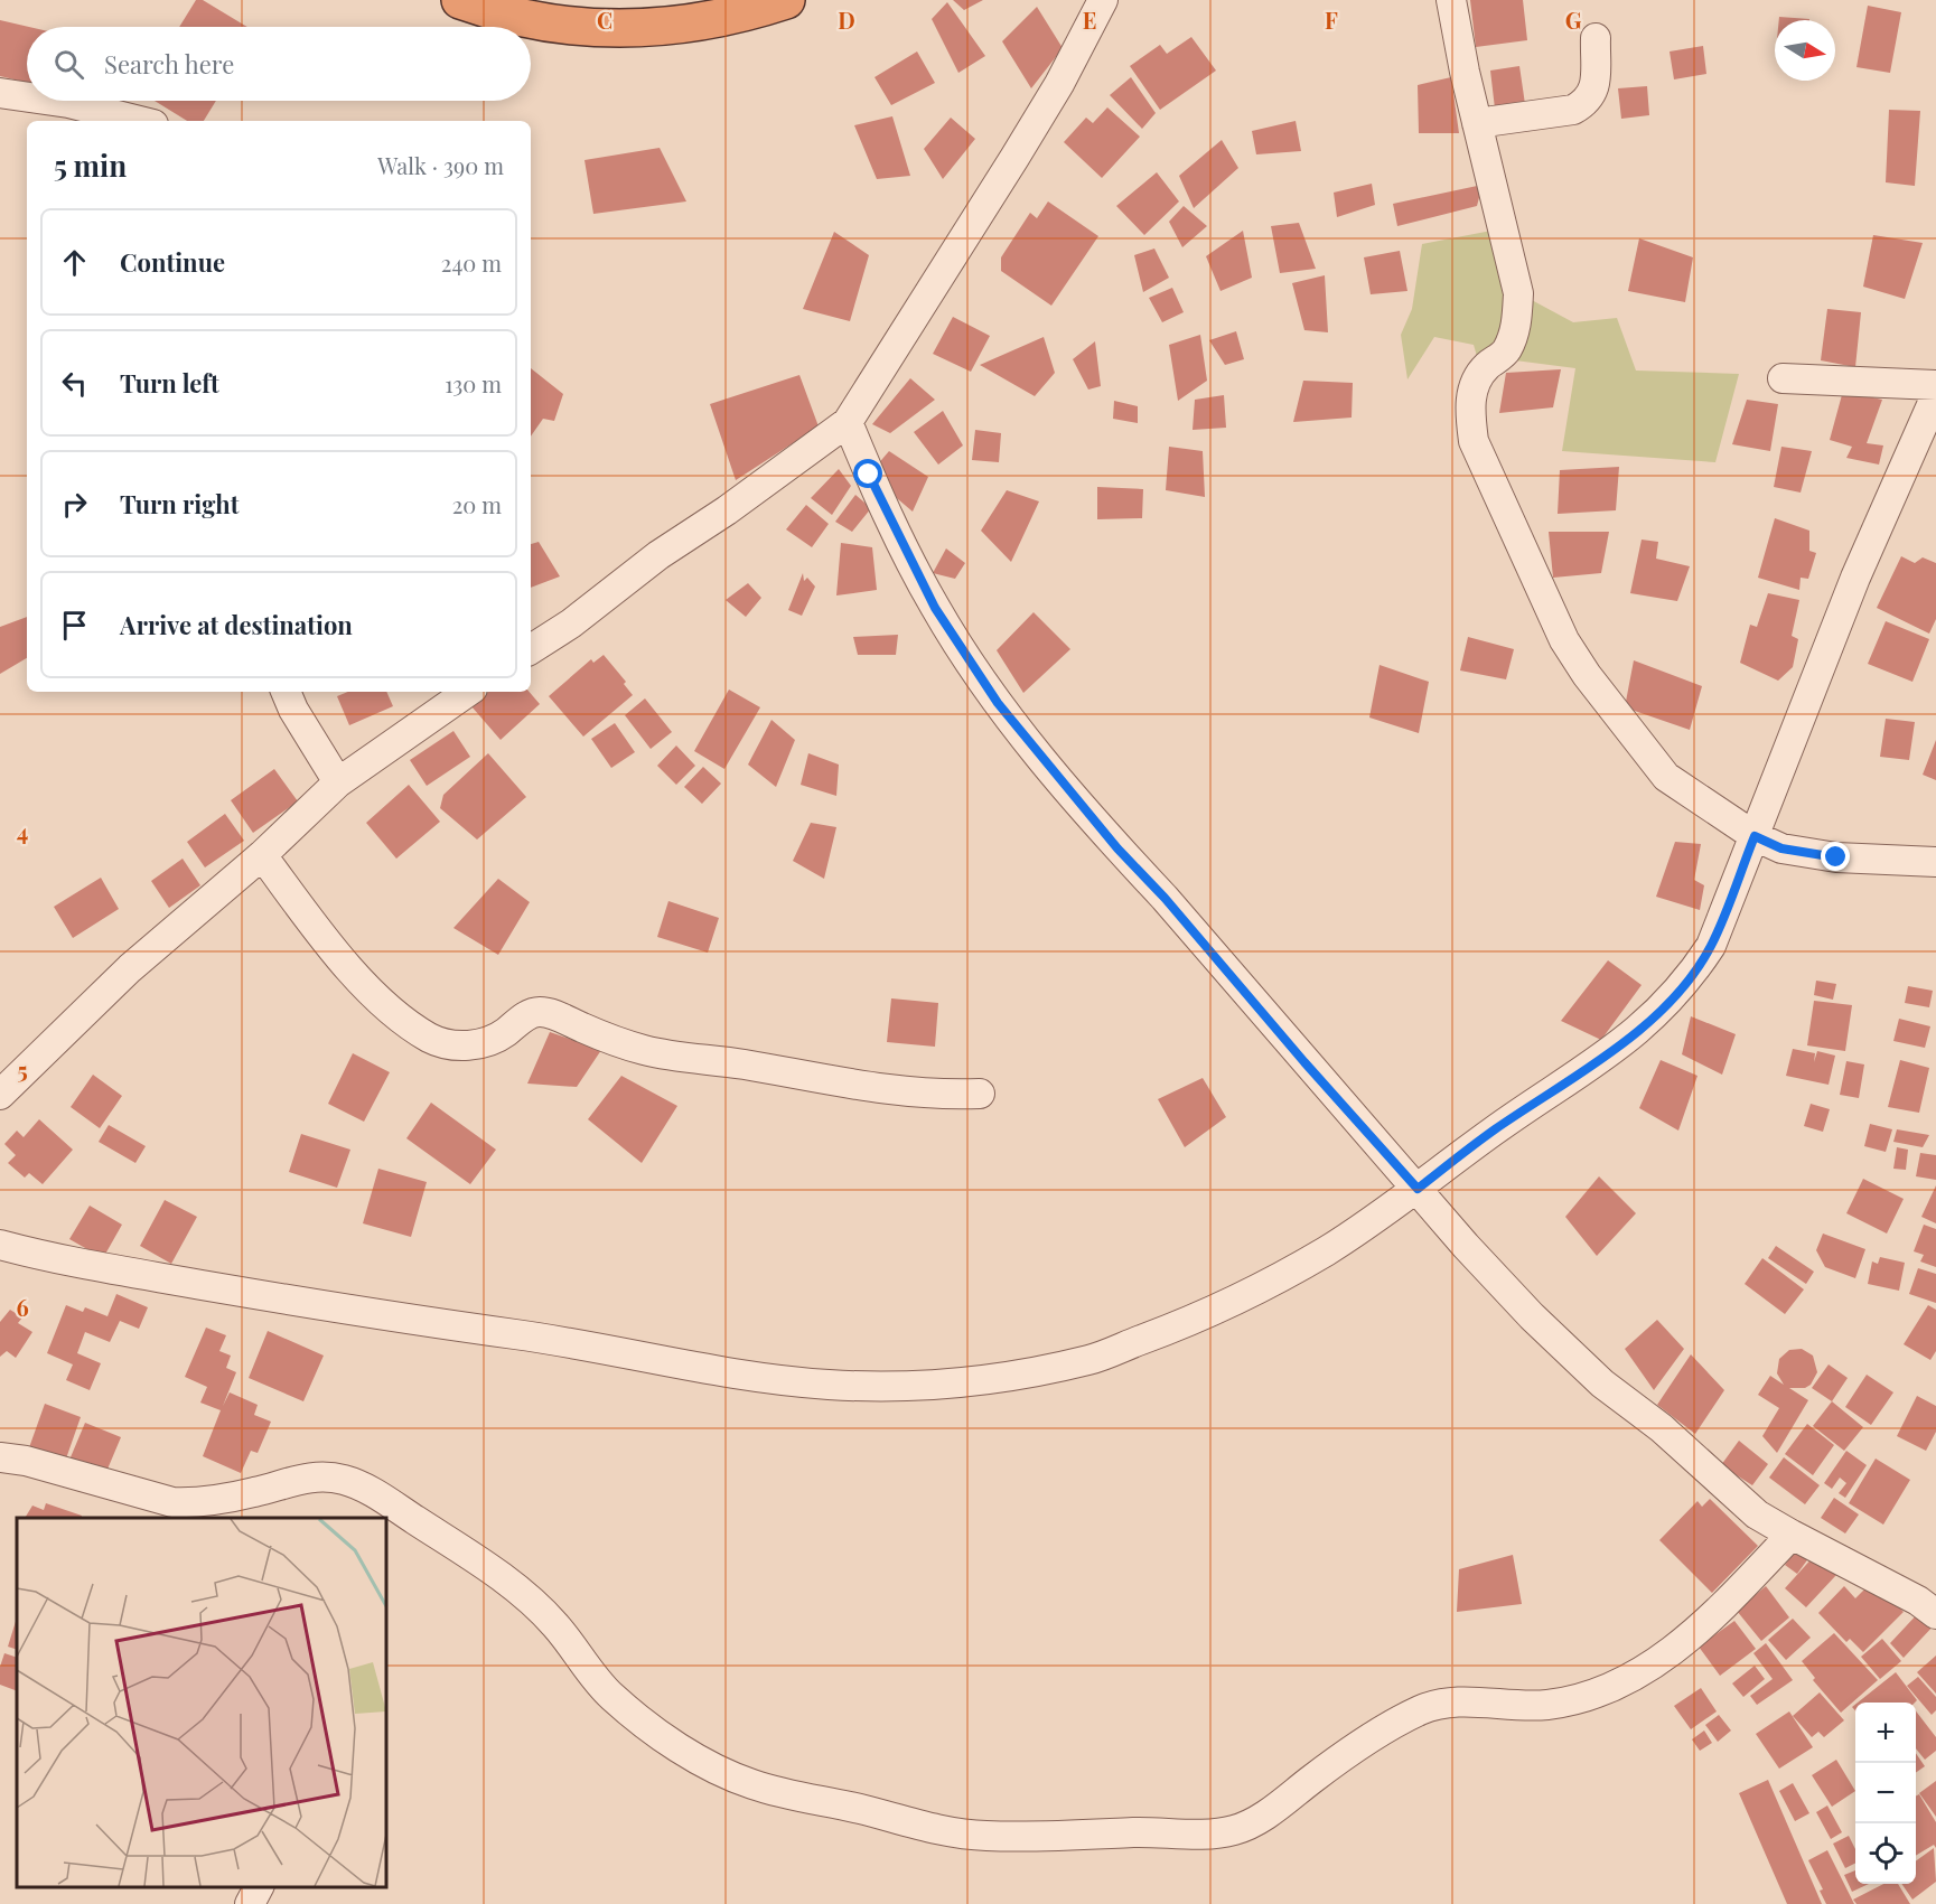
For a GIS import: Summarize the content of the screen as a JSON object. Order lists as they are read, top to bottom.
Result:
{
  "north": "right",
  "page": {
    "search": "Search here",
    "heading": ["5 min", "Walk · 390 m"],
    "list": [
      ["Continue", "240 m"],
      ["Turn left", "130 m"],
      ["Turn right", "20 m"],
      "Arrive at destination"
    ],
    "map_buttons": ["+", "−"]
  },
  "grid": {
    "columns": [
      "C",
      "D",
      "E",
      "F",
      "G"
    ],
    "rows": ["4", "5", "6"]
  }
}
